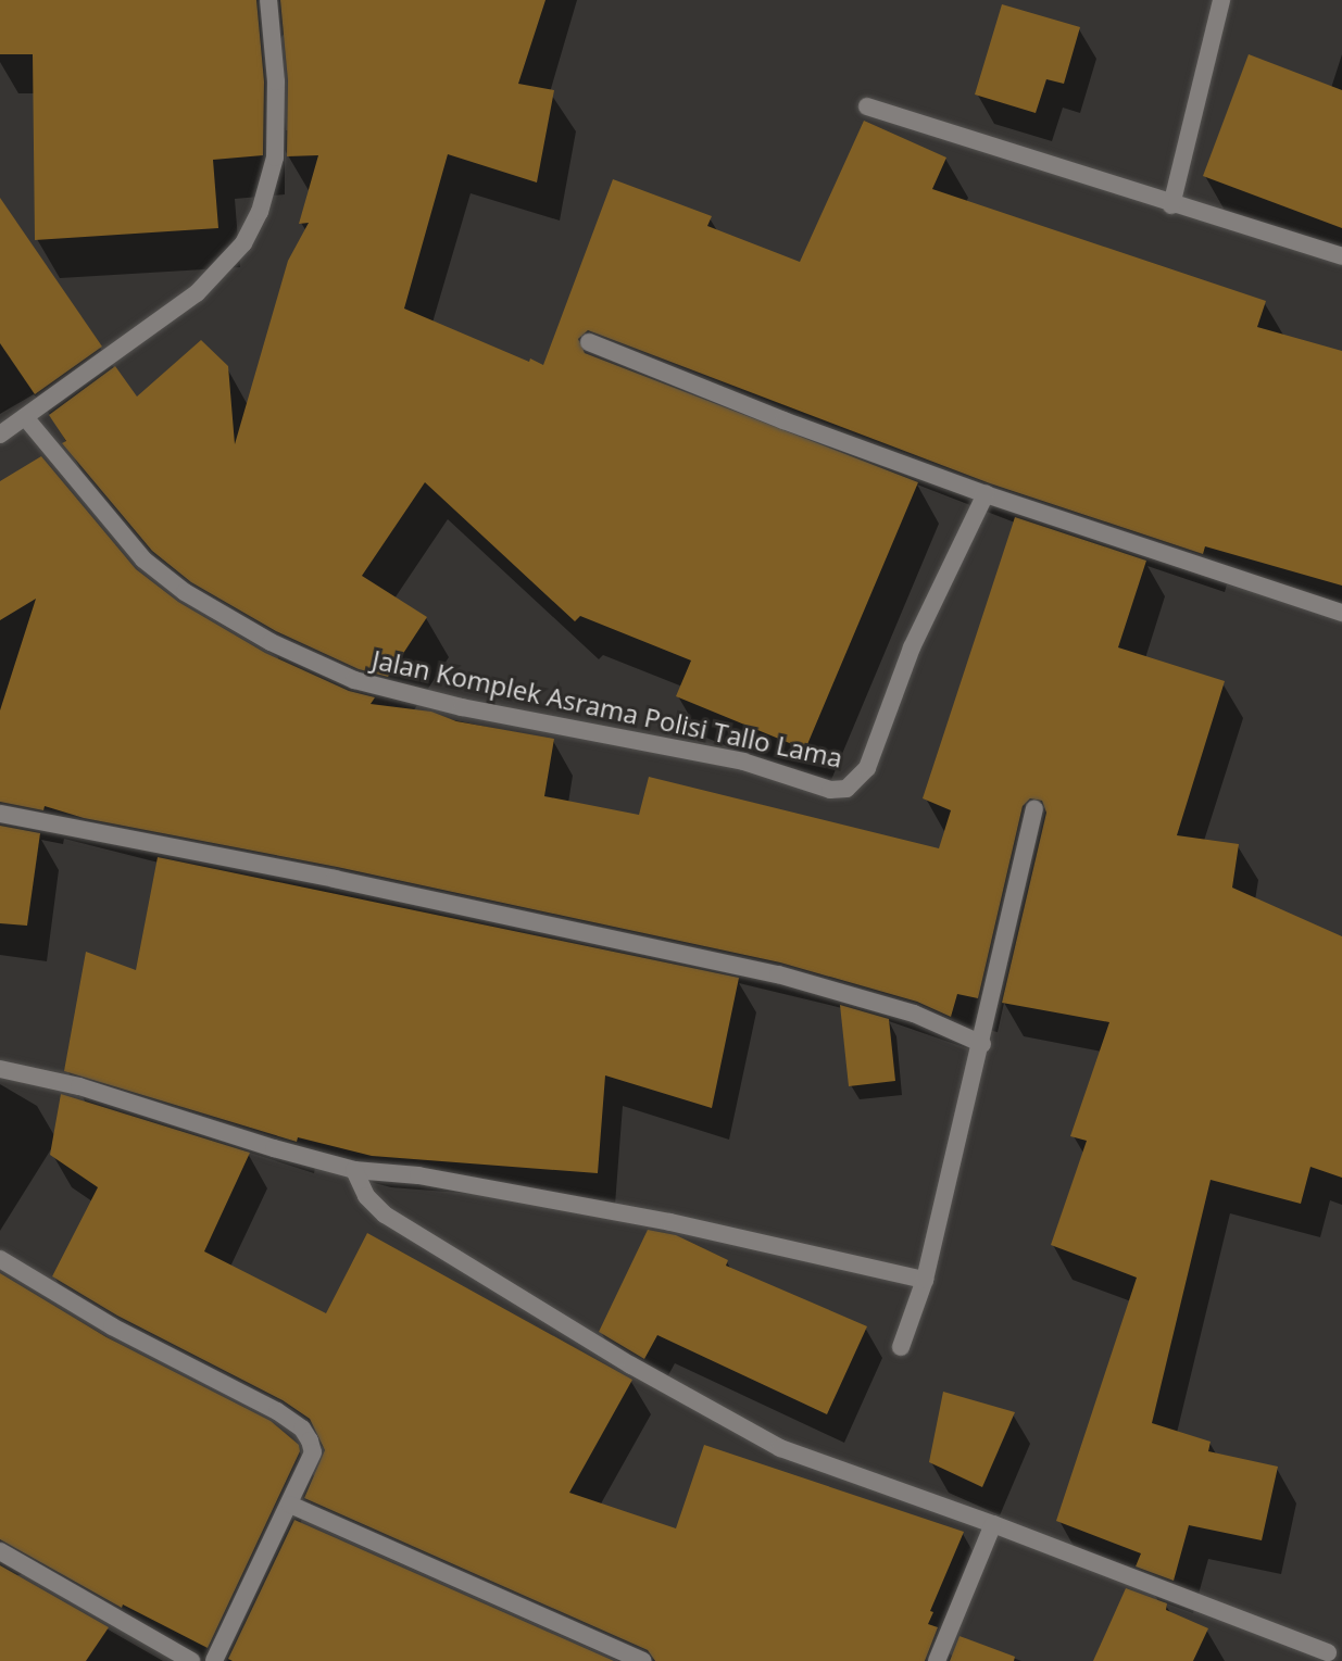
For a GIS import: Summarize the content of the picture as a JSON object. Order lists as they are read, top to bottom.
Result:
{
  "streets": {
    "street": ["Jalan Komplek Asrama Polisi Tallo Lama"]
  }
}
